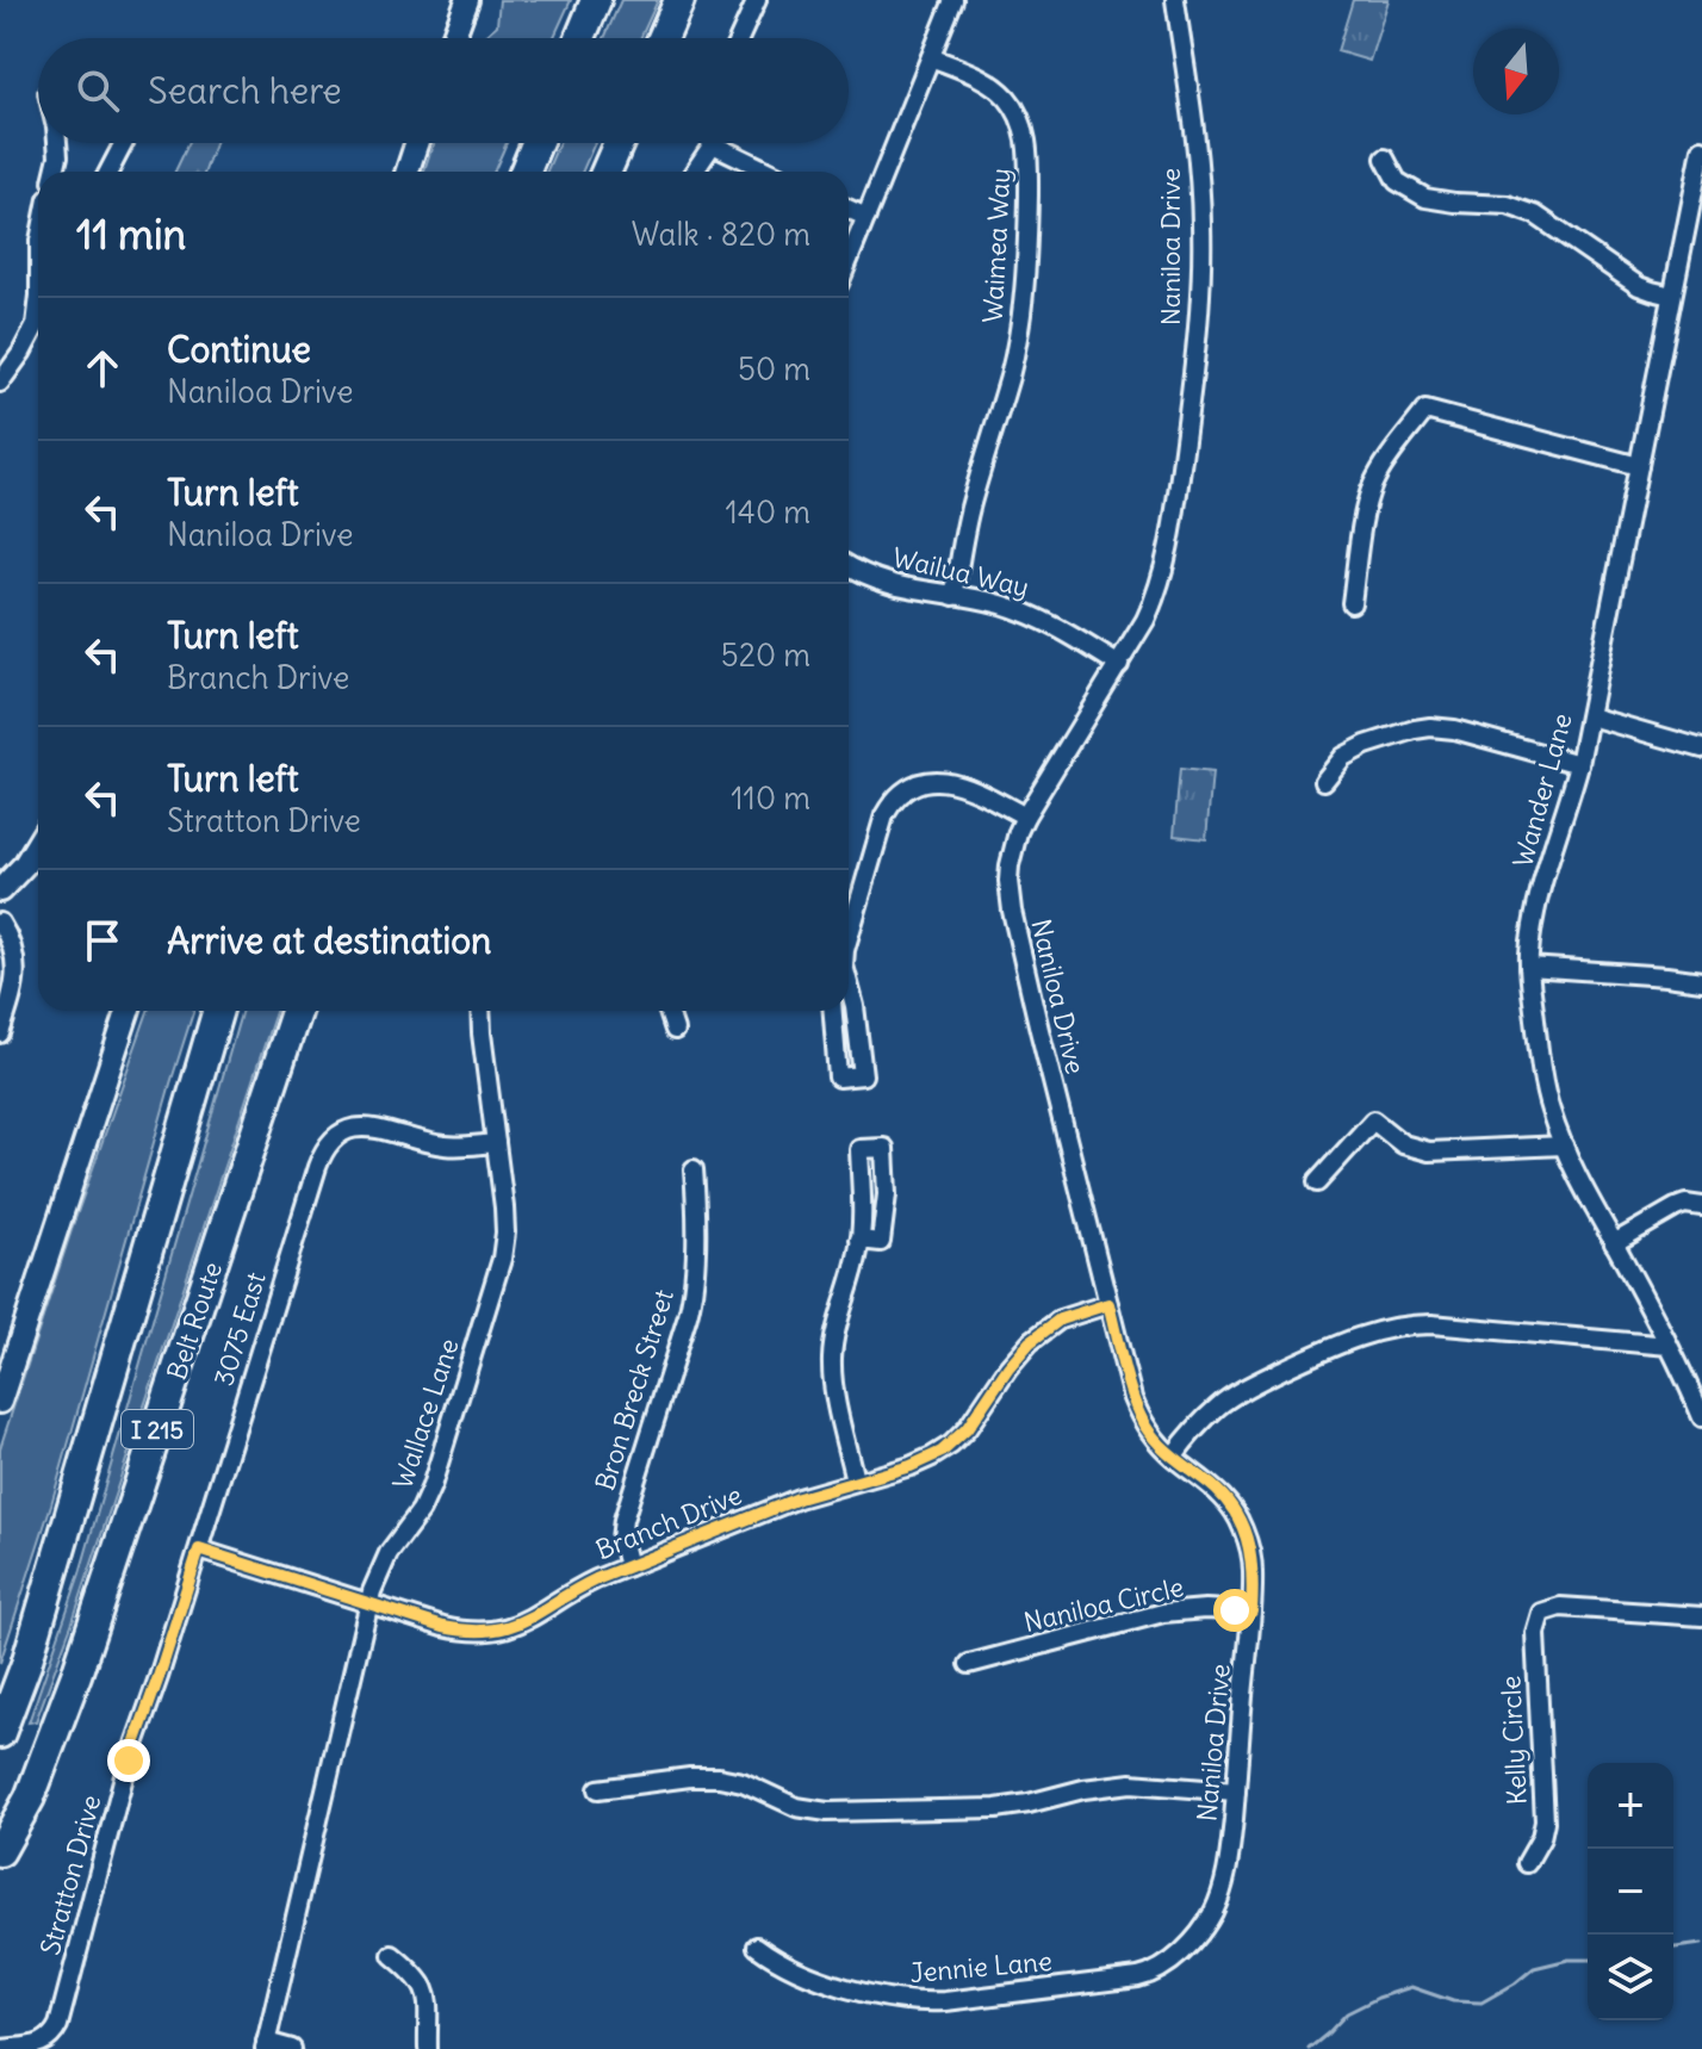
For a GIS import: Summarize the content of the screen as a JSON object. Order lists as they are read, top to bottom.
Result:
{
  "streets": {
    "highway": ["Belt Route", "I 215"],
    "street": [
      "Waimea Way",
      "Naniloa Drive",
      "Wailua Way",
      "Wander Lane",
      "3075 East",
      "Bron Breck Street",
      "Wallace Lane",
      "Branch Drive",
      "Naniloa Circle",
      "Kelly Circle",
      "Stratton Drive",
      "Jennie Lane"
    ]
  },
  "crossings": [
    ["Waimea Way", "Wailua Way"],
    ["Naniloa Drive", "Wailua Way"],
    ["Naniloa Drive", "Branch Drive"],
    ["Naniloa Drive", "Naniloa Circle"],
    ["Naniloa Drive", "Jennie Lane"],
    ["3075 East", "Wallace Lane"],
    ["3075 East", "Branch Drive"],
    ["3075 East", "Stratton Drive"],
    ["Bron Breck Street", "Branch Drive"],
    ["Wallace Lane", "Branch Drive"],
    ["Branch Drive", "Stratton Drive"]
  ],
  "north": "bottom",
  "page": {
    "search": "Search here",
    "heading": ["11 min", "Walk · 820 m"],
    "list": [
      ["Continue", "Naniloa Drive", "50 m"],
      ["Turn left", "Naniloa Drive", "140 m"],
      ["Turn left", "Branch Drive", "520 m"],
      ["Turn left", "Stratton Drive", "110 m"],
      "Arrive at destination"
    ],
    "map_buttons": ["+", "−"]
  }
}
